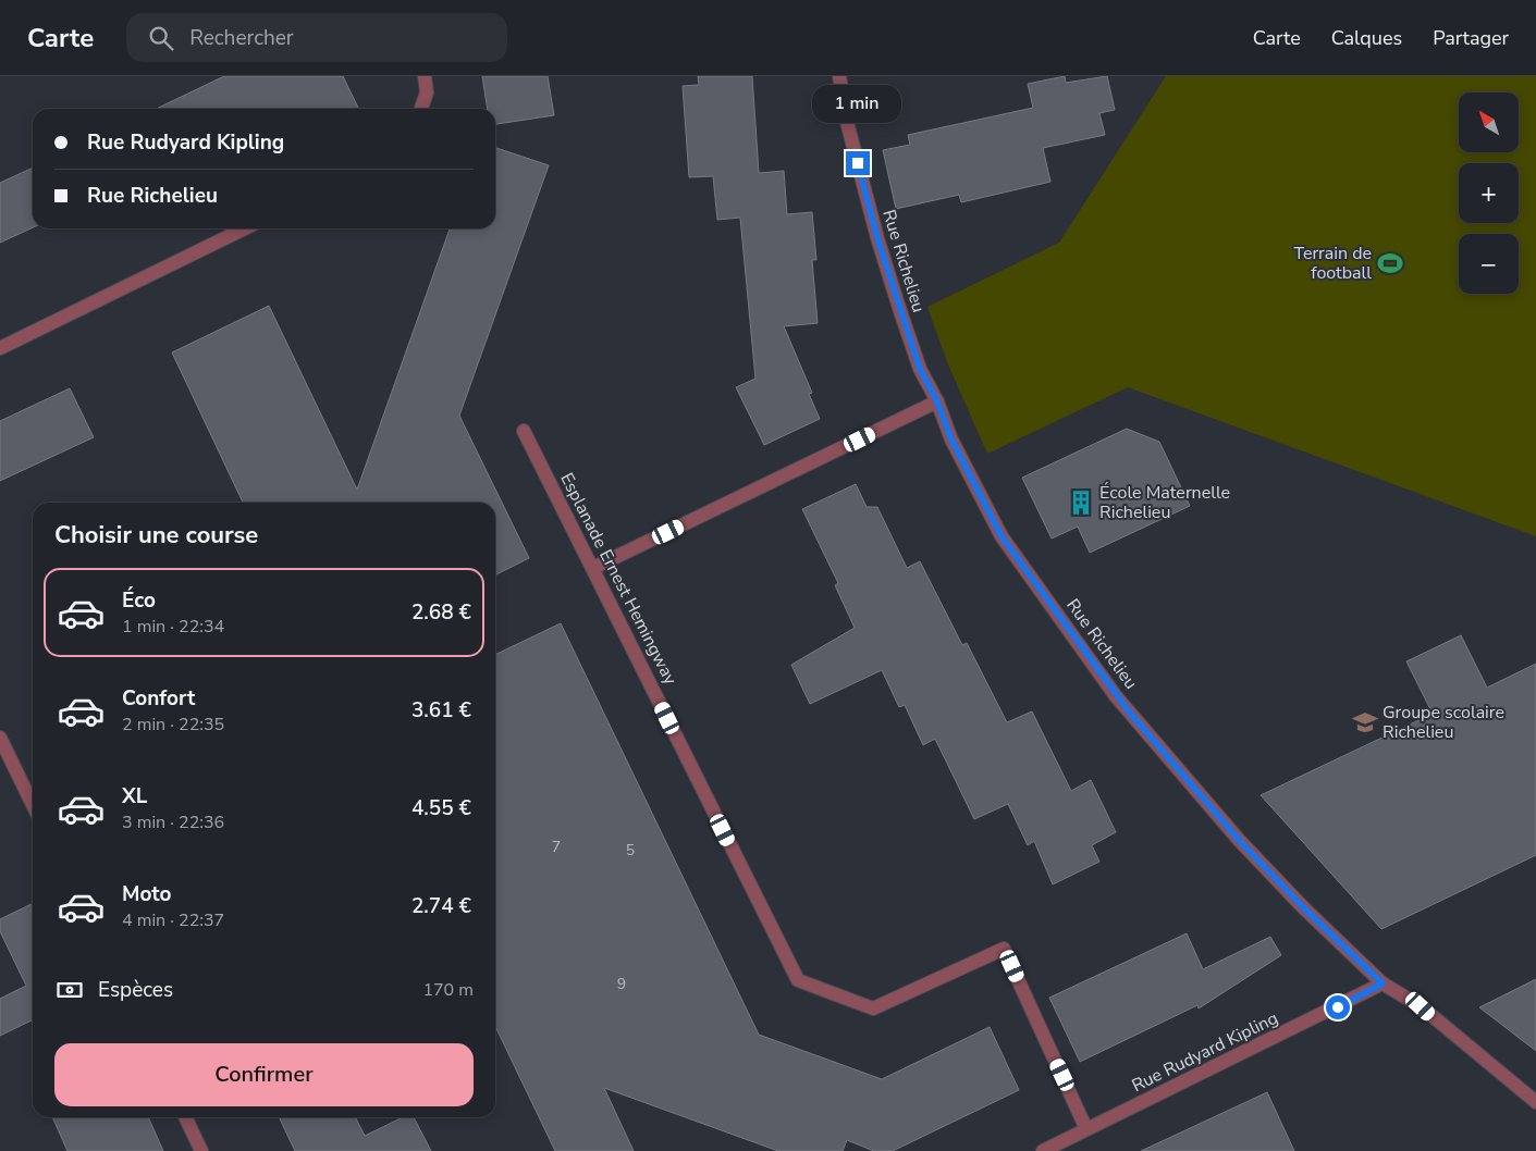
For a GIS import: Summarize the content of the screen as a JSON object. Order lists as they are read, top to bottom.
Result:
{
  "streets": {
    "street": ["Rue Richelieu", "Esplanade Ernest Hemingway", "Rue Rudyard Kipling"]
  },
  "crossings": [
    ["Rue Richelieu", "Rue Rudyard Kipling"],
    ["Esplanade Ernest Hemingway", "Rue Rudyard Kipling"]
  ],
  "places": {
    "sports": ["Terrain de football"],
    "building": ["École Maternelle Richelieu"],
    "school or university": ["Groupe scolaire Richelieu"]
  },
  "house_numbers": ["7", "5", "9"],
  "north": "top left",
  "page": {
    "header": "Carte",
    "search": "Rechercher",
    "nav": ["Carte", "Calques", "Partager"],
    "bubble": "1 min",
    "map_buttons": ["+", "−"],
    "banner": ["Rue Rudyard Kipling", "Rue Richelieu"],
    "heading": "Choisir une course",
    "list": [
      {
        "name": "Éco",
        "note": "1 min · 22:34",
        "value": "2.68 €"
      },
      {
        "name": "Confort",
        "note": "2 min · 22:35",
        "value": "3.61 €"
      },
      {
        "name": "XL",
        "note": "3 min · 22:36",
        "value": "4.55 €"
      },
      {
        "name": "Moto",
        "note": "4 min · 22:37",
        "value": "2.74 €"
      }
    ],
    "pay": ["Espèces", "170 m"],
    "buttons": "Confirmer"
  }
}
